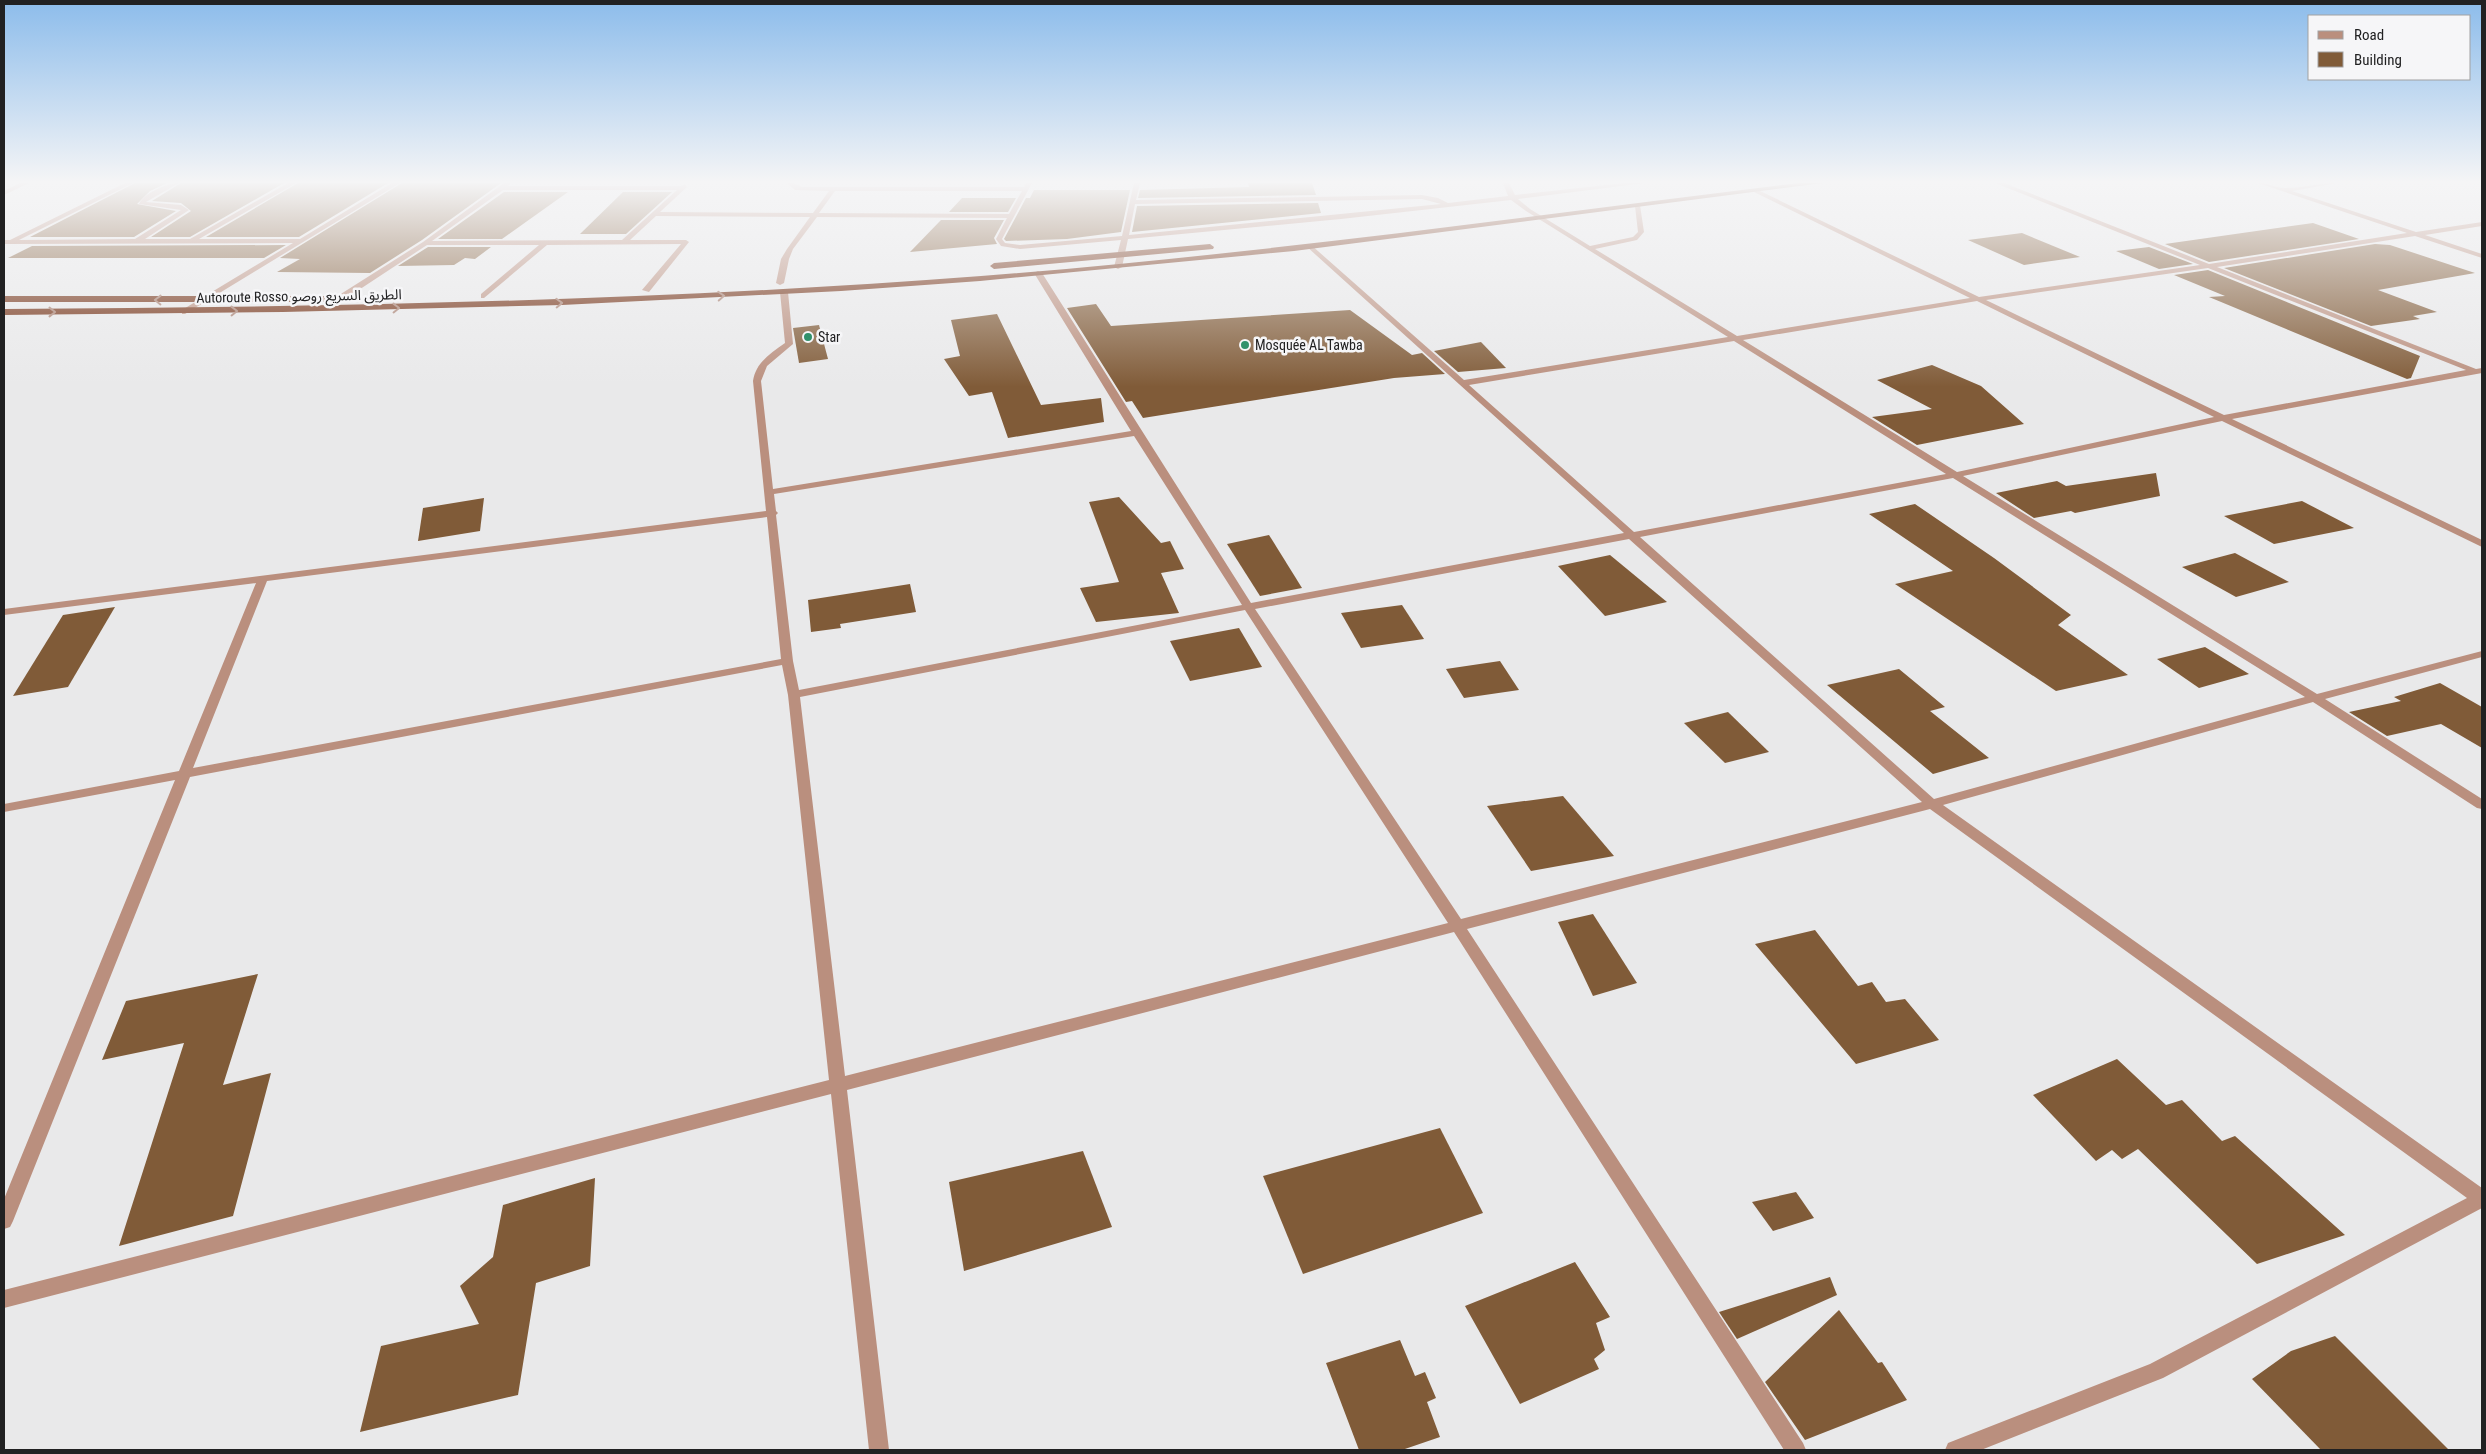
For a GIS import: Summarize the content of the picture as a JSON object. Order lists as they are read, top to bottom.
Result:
{
  "streets": {
    "highway": ["Autoroute Rosso الطريق السريع روصو"]
  },
  "places": ["Star", "Mosquée AL Tawba"],
  "legend": ["Road", "Building"]
}
